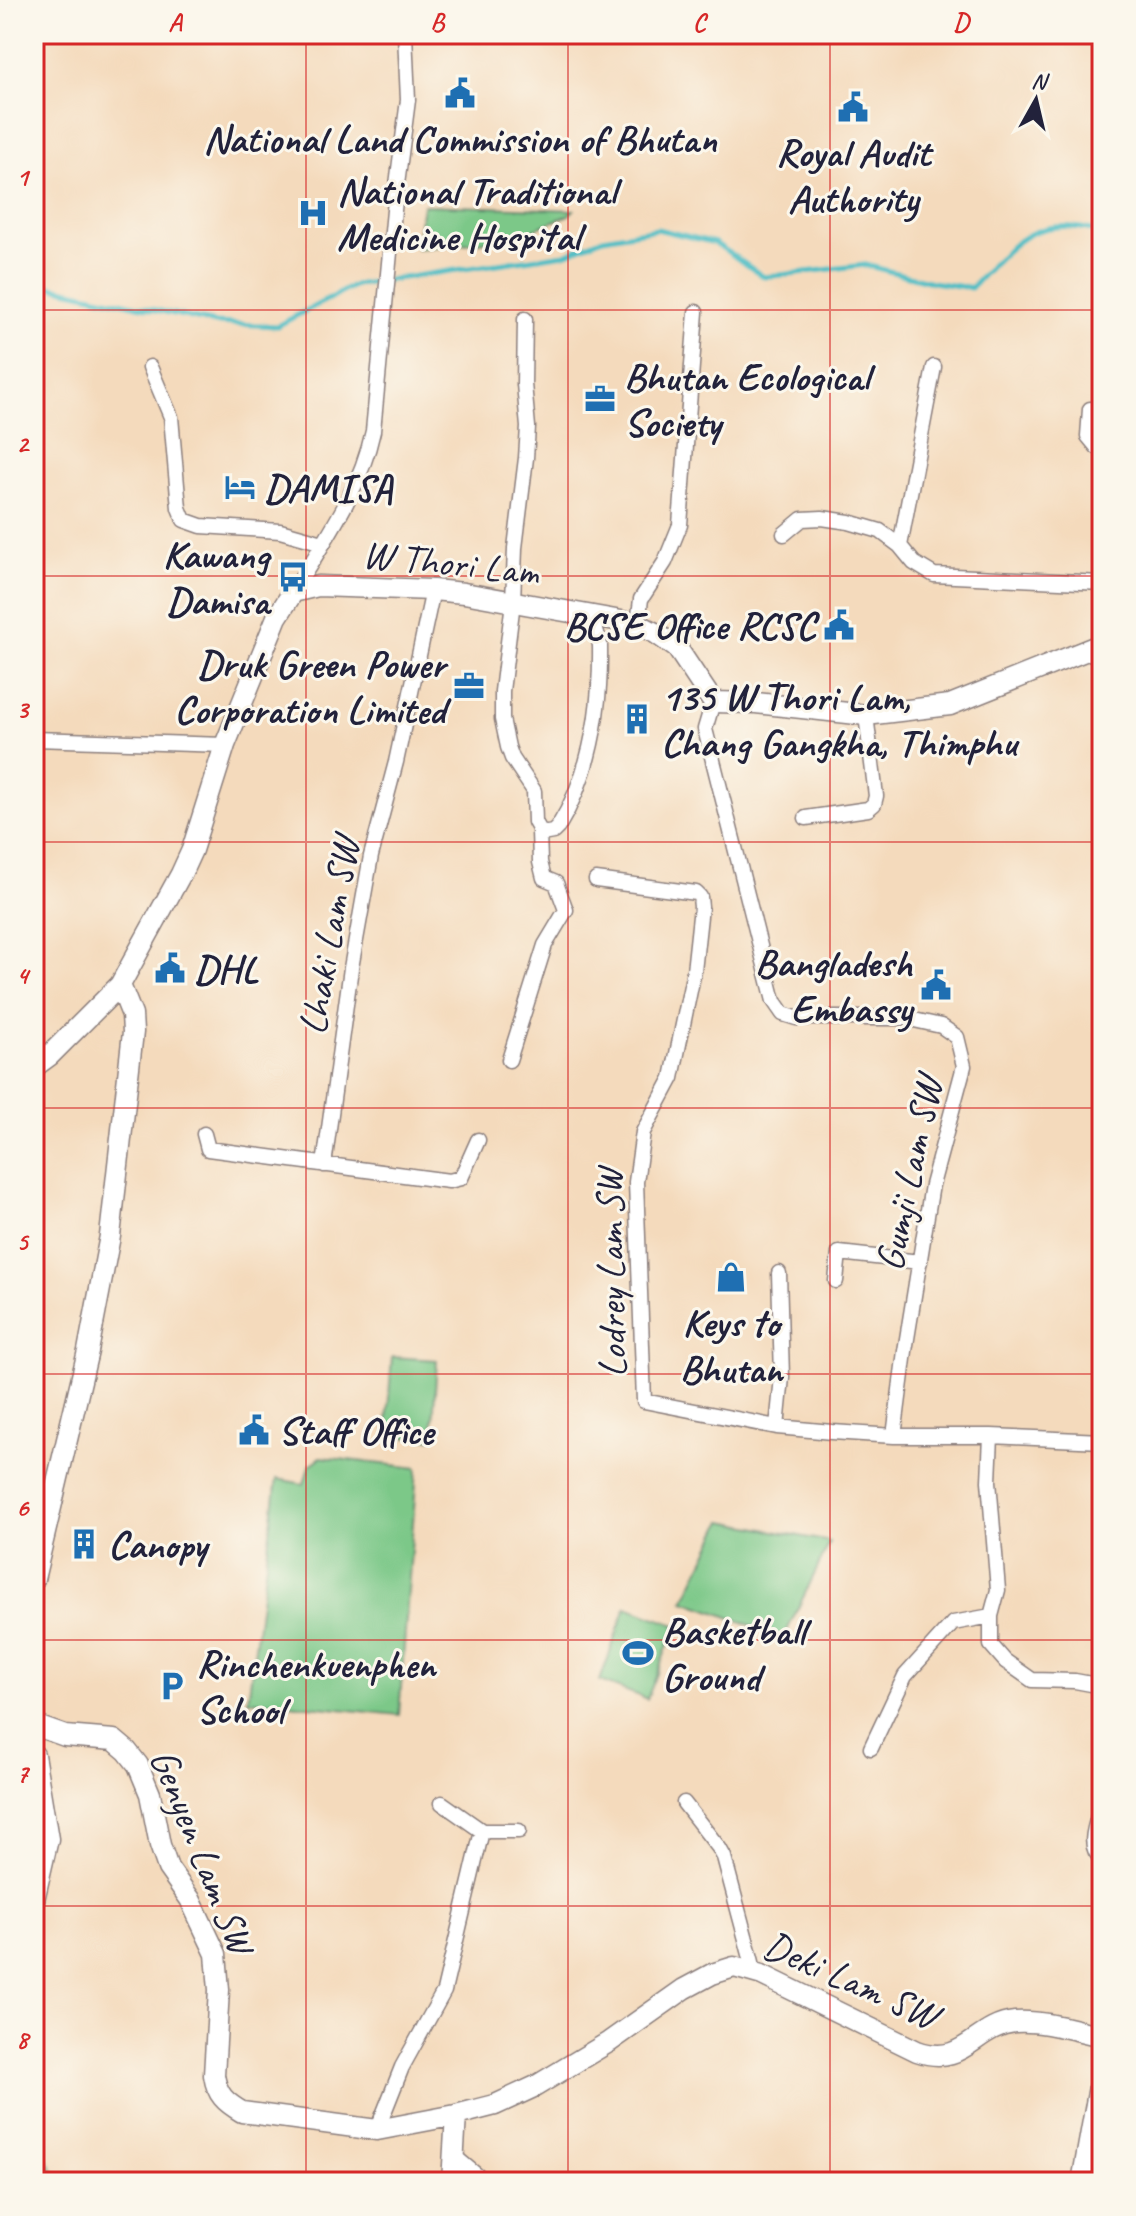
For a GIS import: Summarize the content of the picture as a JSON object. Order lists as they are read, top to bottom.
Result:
{
  "streets": {
    "main road": ["W Thori Lam", "Genyen Lam SW", "Deki Lam SW"],
    "street": ["Lhaki Lam SW", "Gumji Lam SW", "Lodrey Lam SW"]
  },
  "crossings": [
    ["W Thori Lam", "Lhaki Lam SW"],
    ["W Thori Lam", "Gumji Lam SW"],
    ["Gumji Lam SW", "Lodrey Lam SW"],
    ["Genyen Lam SW", "Deki Lam SW"]
  ],
  "places": {
    "public building": [
      "National Land Commission of Bhutan",
      "Royal Audit Authority",
      "BCSE Office RCSC",
      "DHL",
      "Bangladesh Embassy",
      "Staff Office"
    ],
    "hospital": ["National Traditional Medicine Hospital"],
    "office": ["Bhutan Ecological Society", "Druk Green Power Corporation Limited"],
    "hotel": ["DAMISA"],
    "bus stop": ["Kawang Damisa"],
    "building": ["135 W Thori Lam, Chang Gangkha, Thimphu", "Canopy"],
    "shop": ["Keys to Bhutan"],
    "sports": ["Basketball Ground"],
    "parking": ["Rinchenkuenphen School"]
  },
  "north": "top",
  "grid": {
    "columns": [
      "A",
      "B",
      "C",
      "D"
    ],
    "rows": [
      "1",
      "2",
      "3",
      "4",
      "5",
      "6",
      "7",
      "8"
    ]
  }
}
